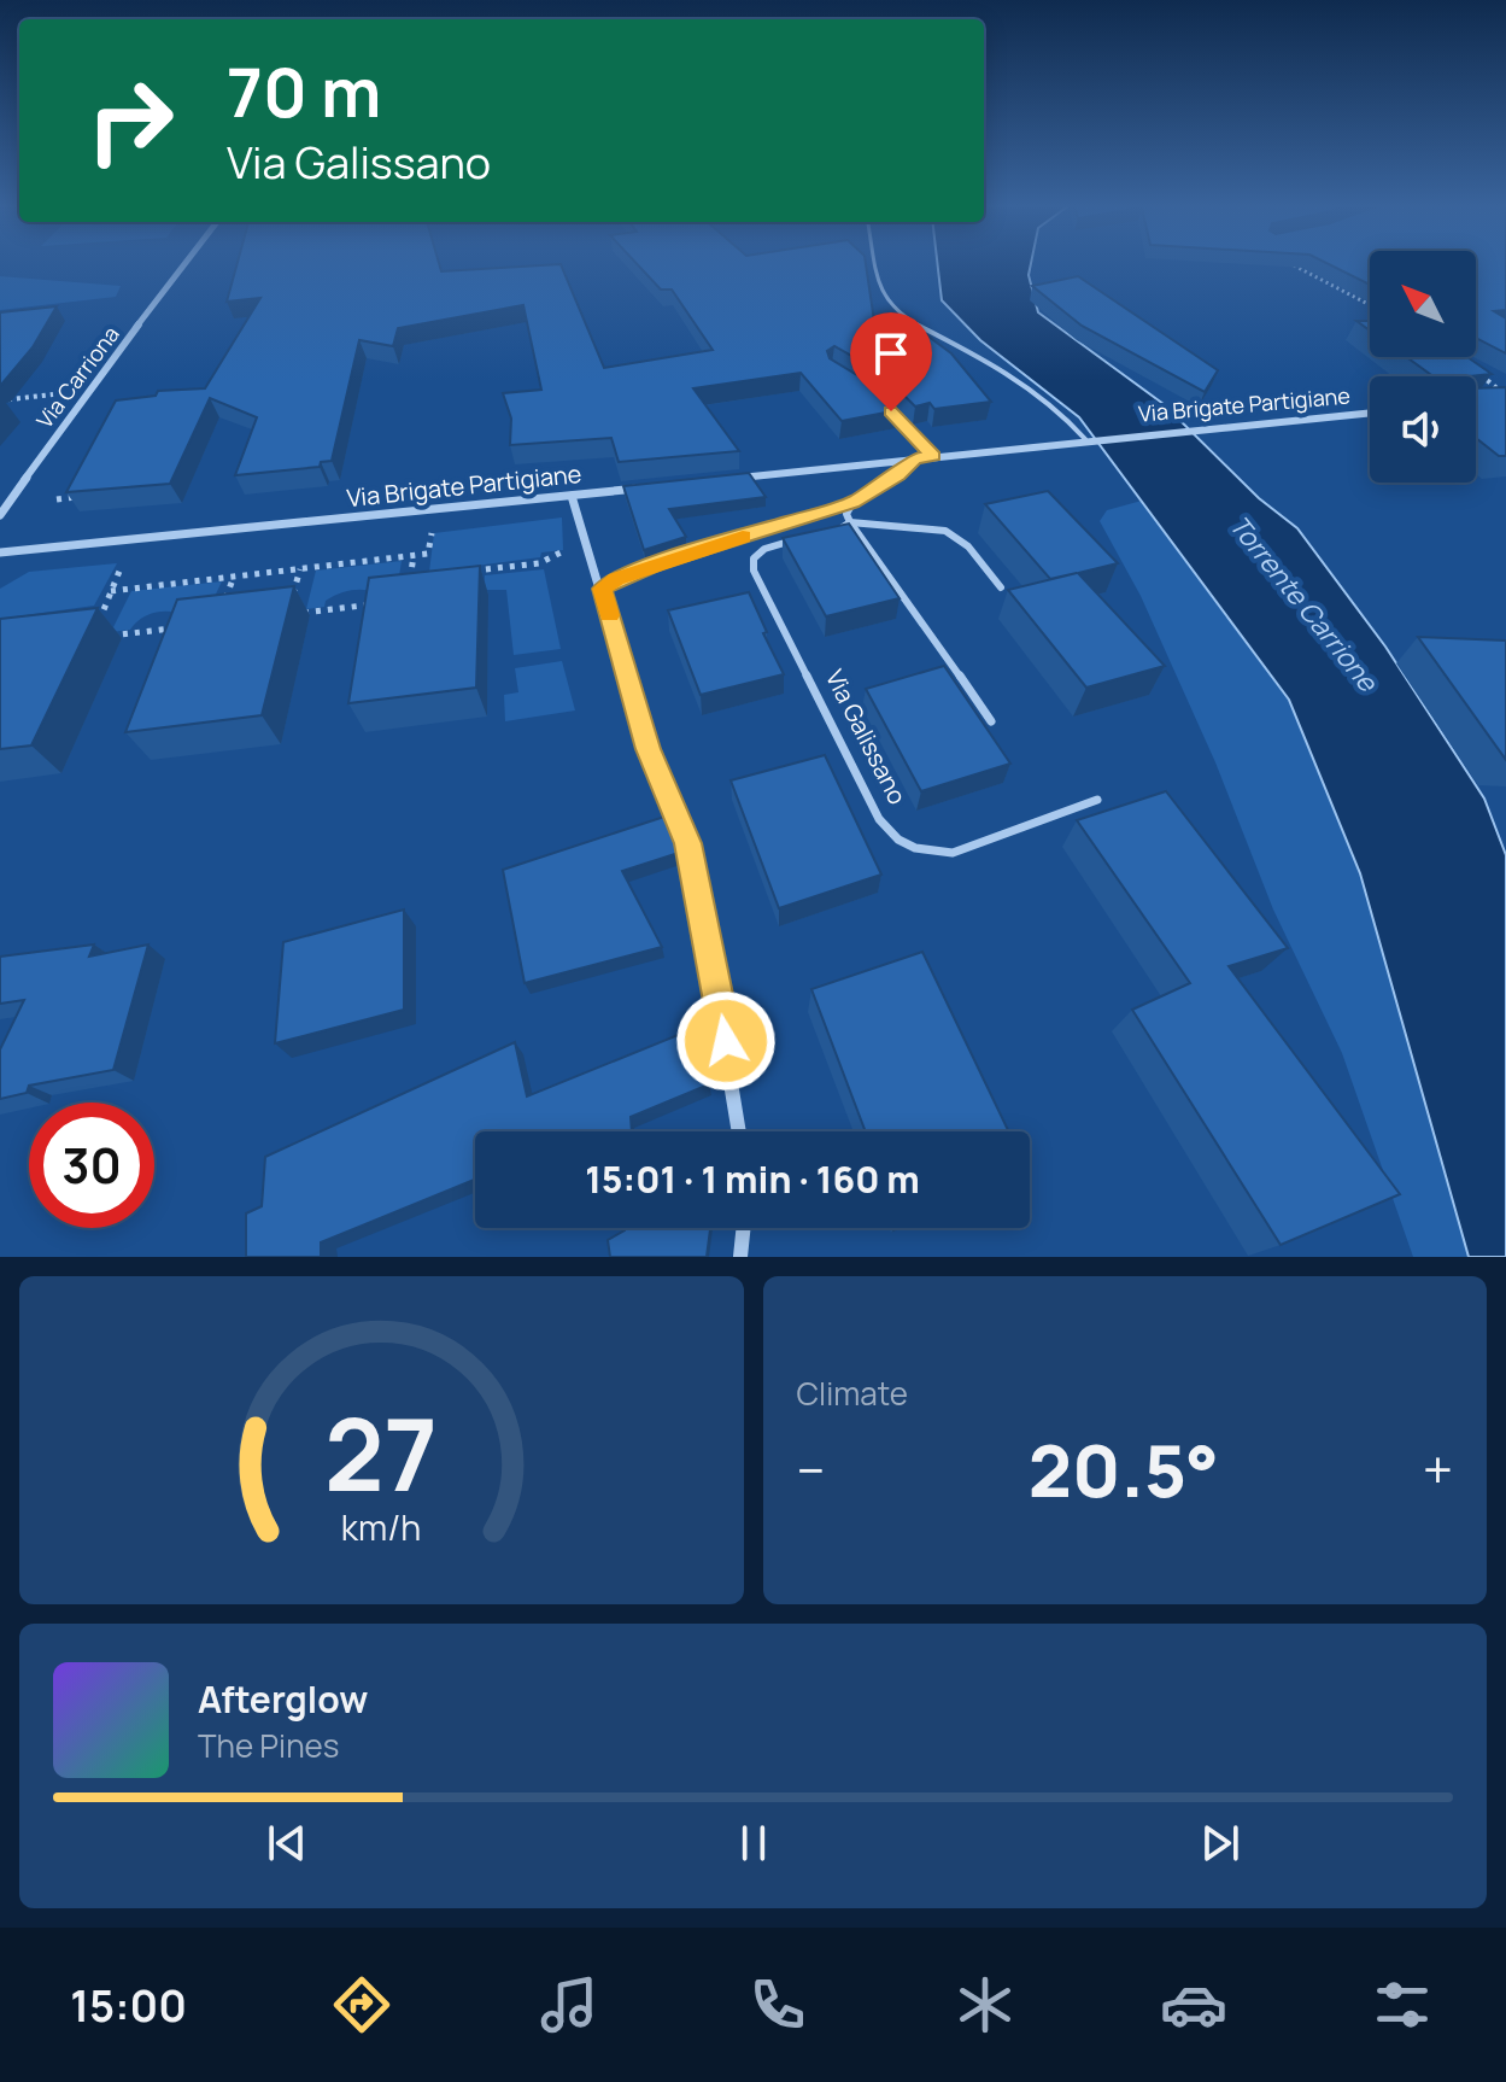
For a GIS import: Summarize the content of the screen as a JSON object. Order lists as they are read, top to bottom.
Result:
{
  "streets": {
    "street": ["Via Carriona", "Via Brigate Partigiane"],
    "lane": ["Via Galissano"]
  },
  "water": ["Torrente Carrione"],
  "north": "top left",
  "page": {
    "turn": ["70 m", "Via Galissano"],
    "limit": "30",
    "trip": "15:01 · 1 min · 160 m",
    "tile": "Climate",
    "heat": ["−", "20.5°", "+"],
    "song": ["Afterglow", "The Pines"],
    "tabs": "15:00",
    "gauge": ["27", "km/h"]
  }
}
